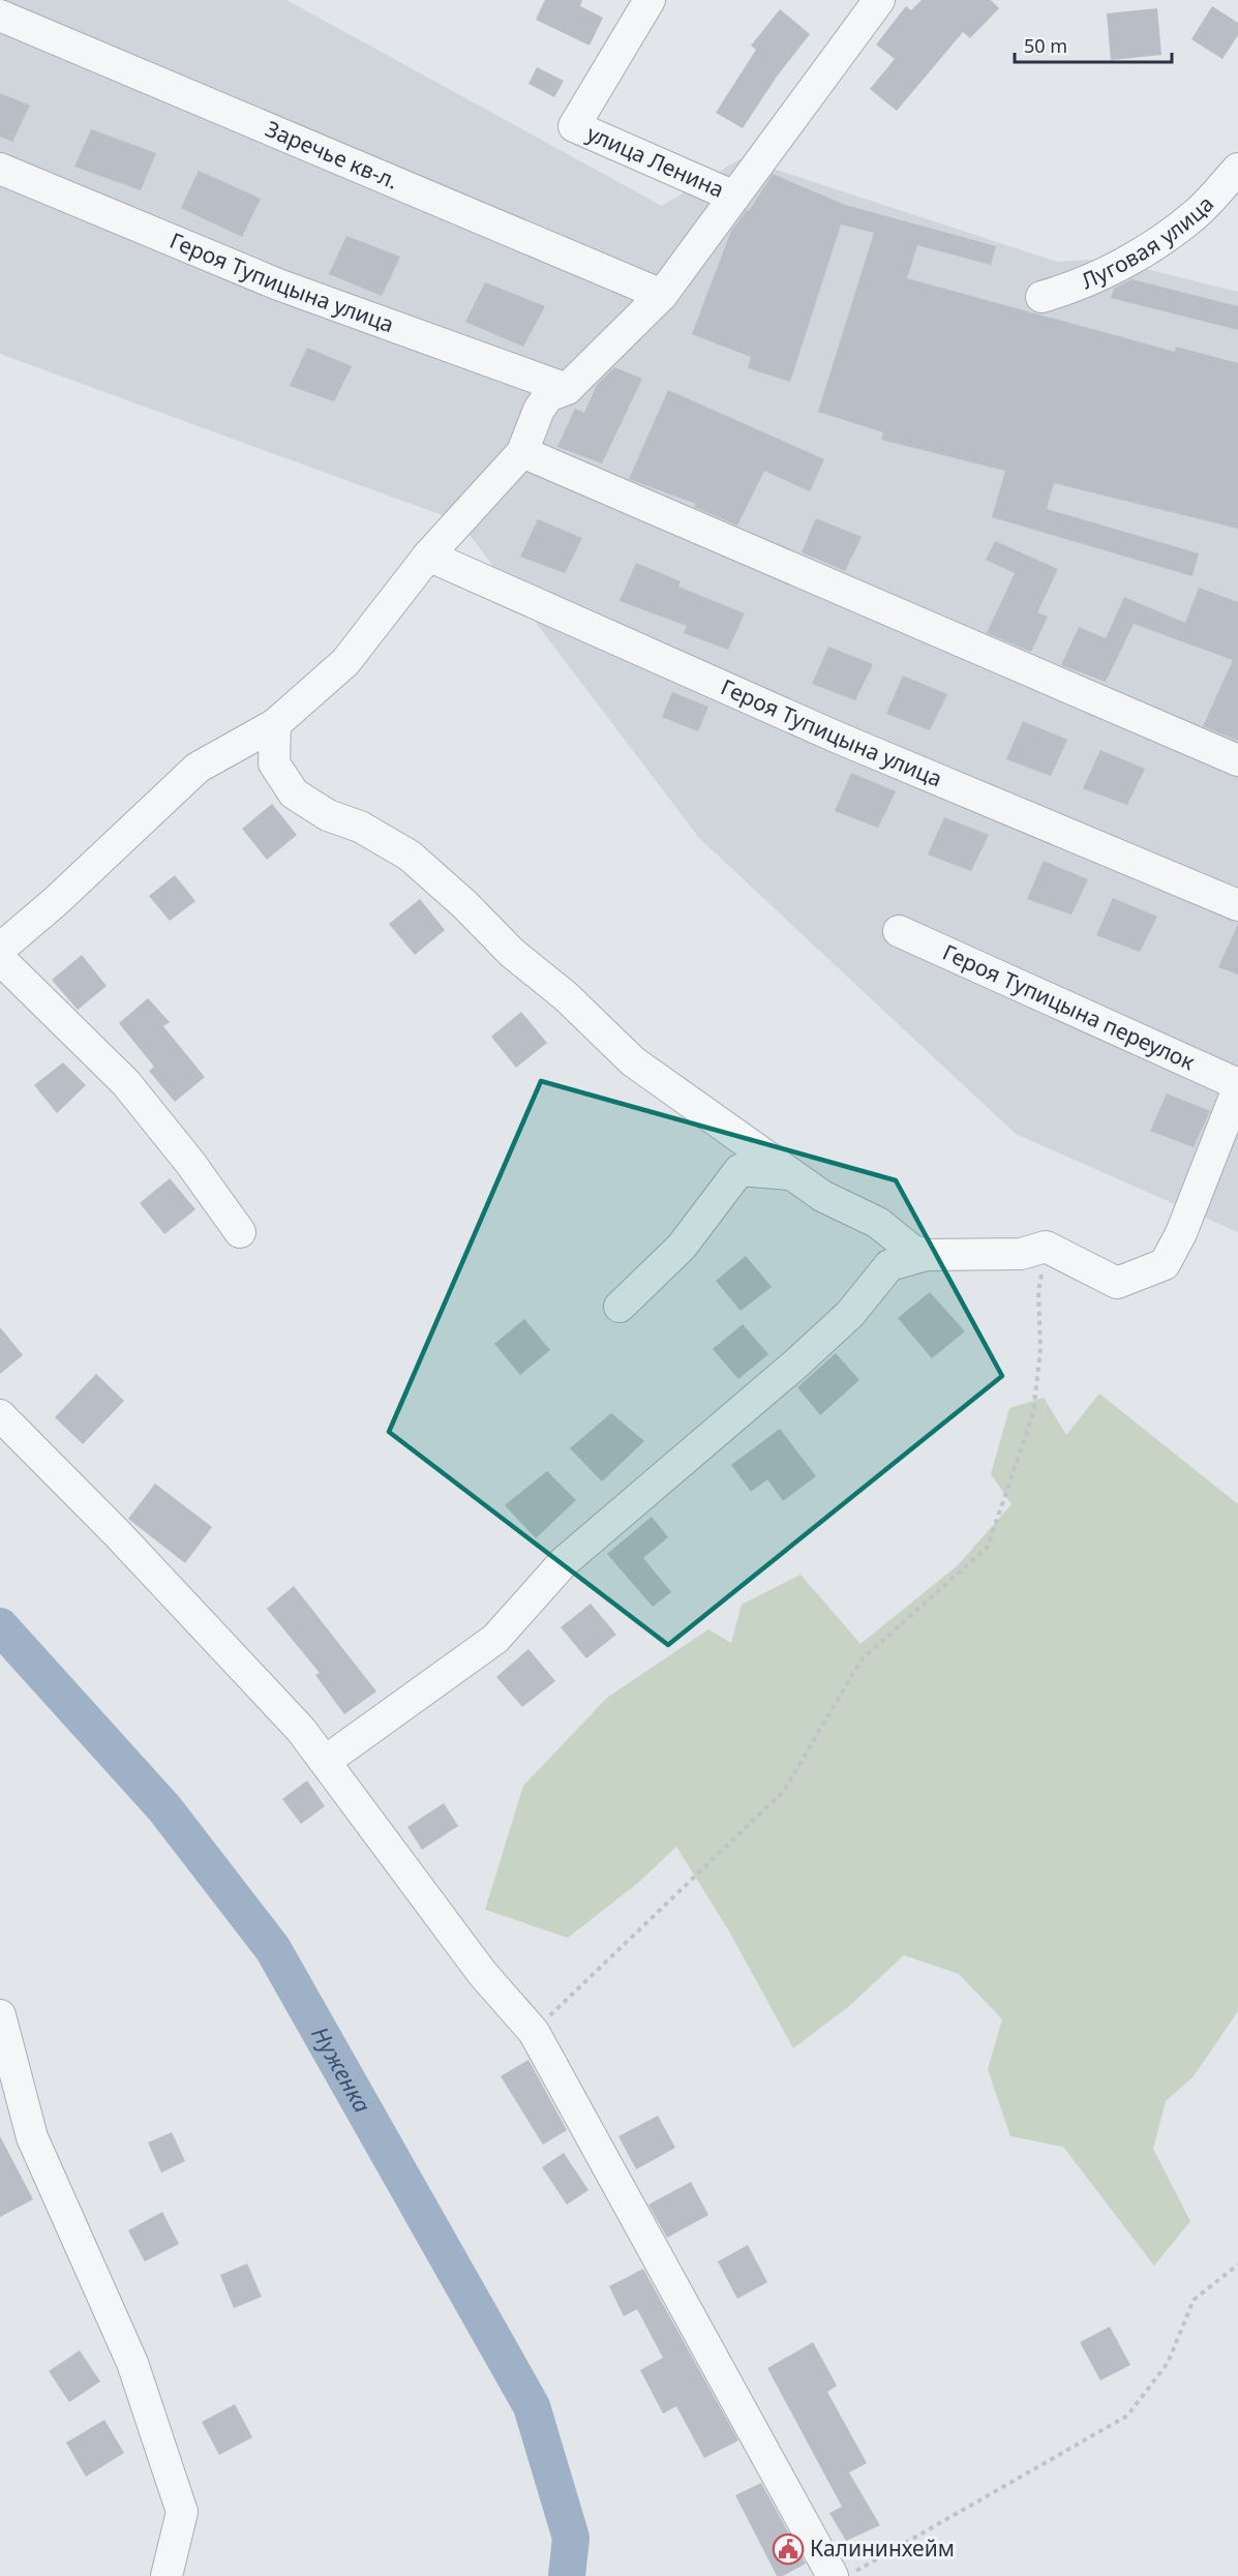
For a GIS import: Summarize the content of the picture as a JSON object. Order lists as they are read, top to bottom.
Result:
{
  "streets": {
    "street": [
      "Заречье кв-л.",
      "улица Ленина",
      "Луговая улица",
      "Героя Тупицына улица",
      "Героя Тупицына переулок"
    ]
  },
  "crossings": [
    ["Заречье кв-л.", "улица Ленина"],
    ["улица Ленина", "Героя Тупицына улица"]
  ],
  "water": ["Нуженка"],
  "places": {
    "public building": ["Калининхейм"]
  },
  "scale_bar": "50 m"
}
